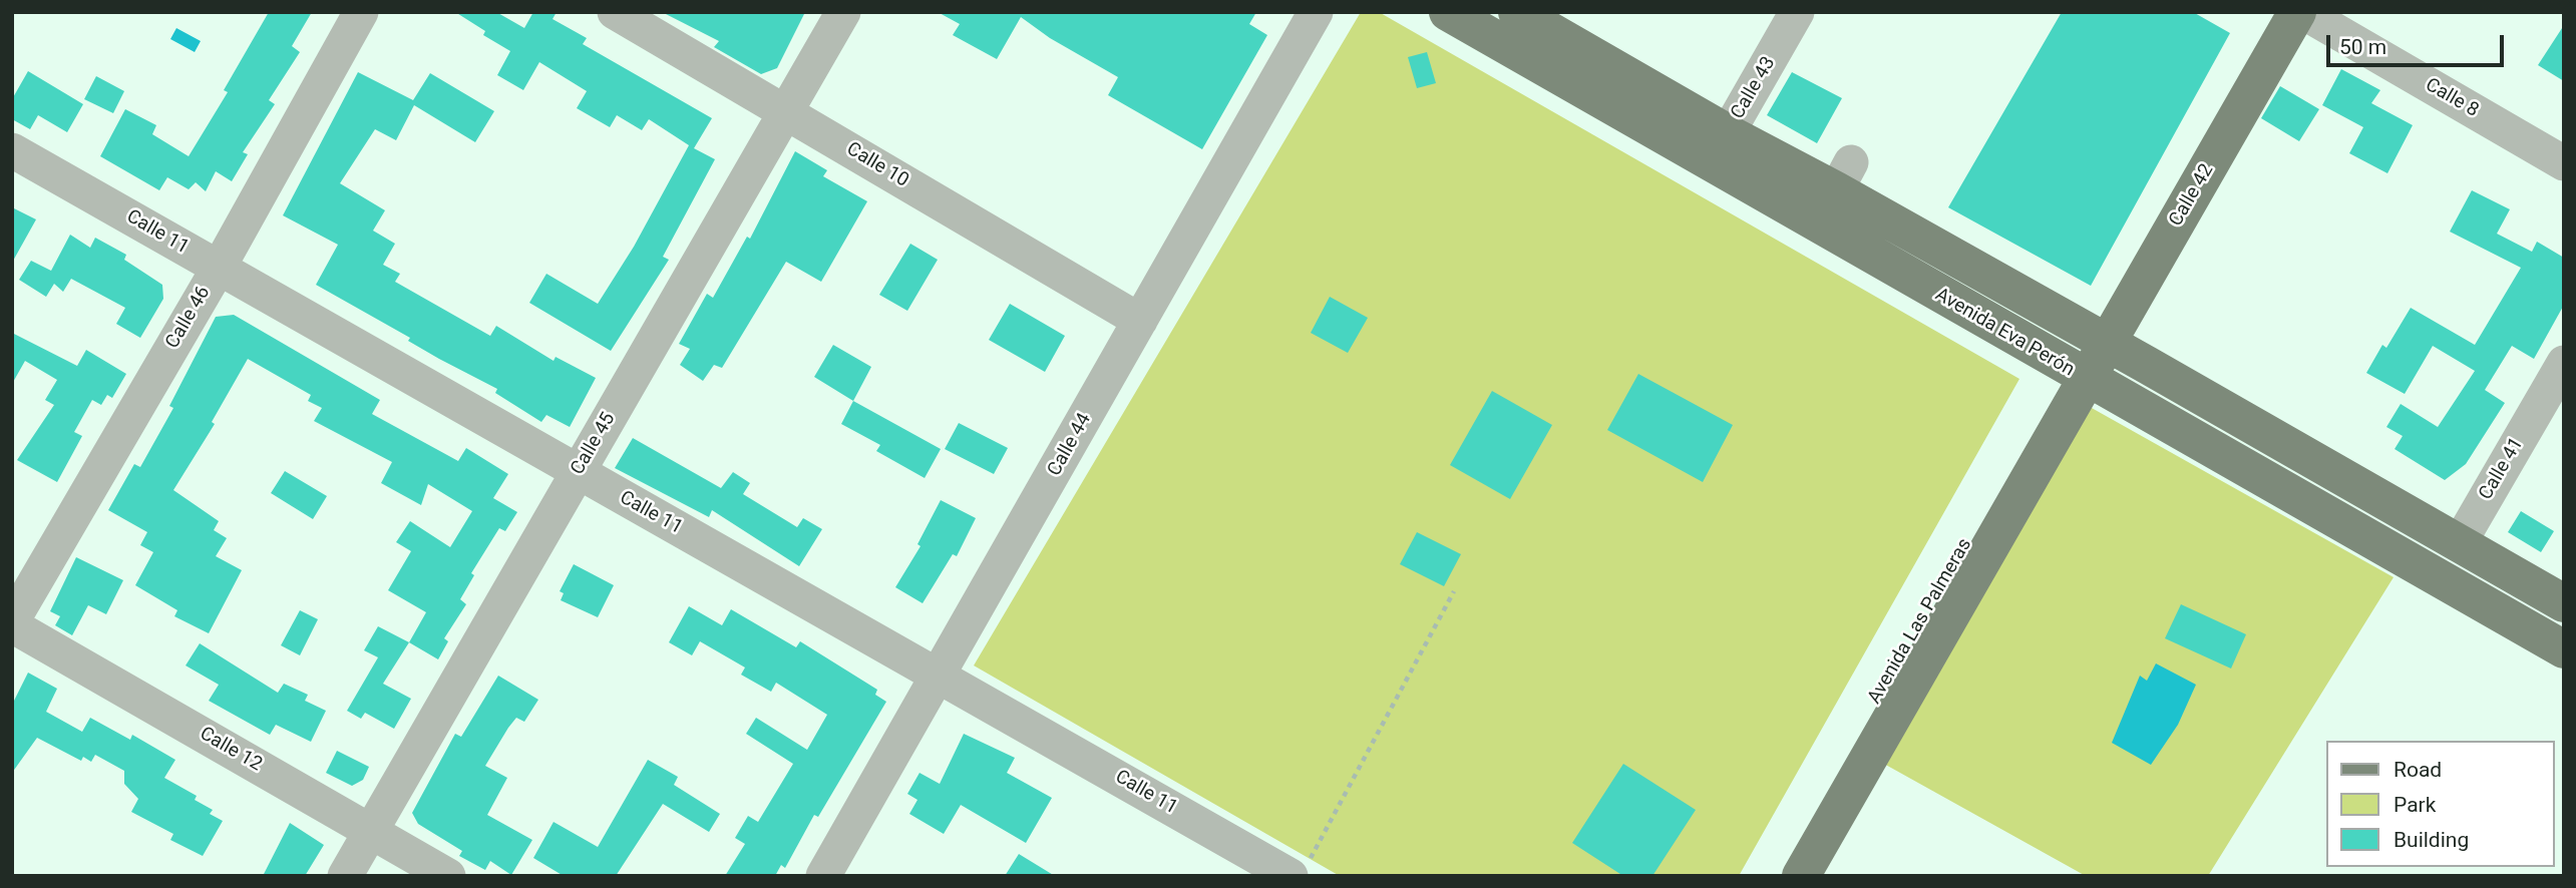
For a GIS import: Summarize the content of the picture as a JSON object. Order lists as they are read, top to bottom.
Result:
{
  "streets": {
    "main road": [
      "Calle 42",
      "Avenida Eva Perón",
      "Calle 41",
      "Avenida Las Palmeras"
    ],
    "street": [
      "Calle 43",
      "Calle 8",
      "Calle 10",
      "Calle 11",
      "Calle 46",
      "Calle 45",
      "Calle 44",
      "Calle 12"
    ]
  },
  "crossings": [
    ["Calle 43", "Avenida Eva Perón"],
    ["Calle 10", "Calle 45"],
    ["Calle 10", "Calle 44"],
    ["Calle 42", "Avenida Eva Perón"],
    ["Calle 42", "Avenida Las Palmeras"],
    ["Calle 11", "Calle 46"],
    ["Calle 11", "Calle 45"],
    ["Calle 11", "Calle 44"],
    ["Calle 46", "Calle 12"],
    ["Avenida Eva Perón", "Calle 41"],
    ["Avenida Eva Perón", "Avenida Las Palmeras"],
    ["Calle 45", "Calle 12"]
  ],
  "legend": ["Road", "Park", "Building"],
  "scale_bar": "50 m"
}
